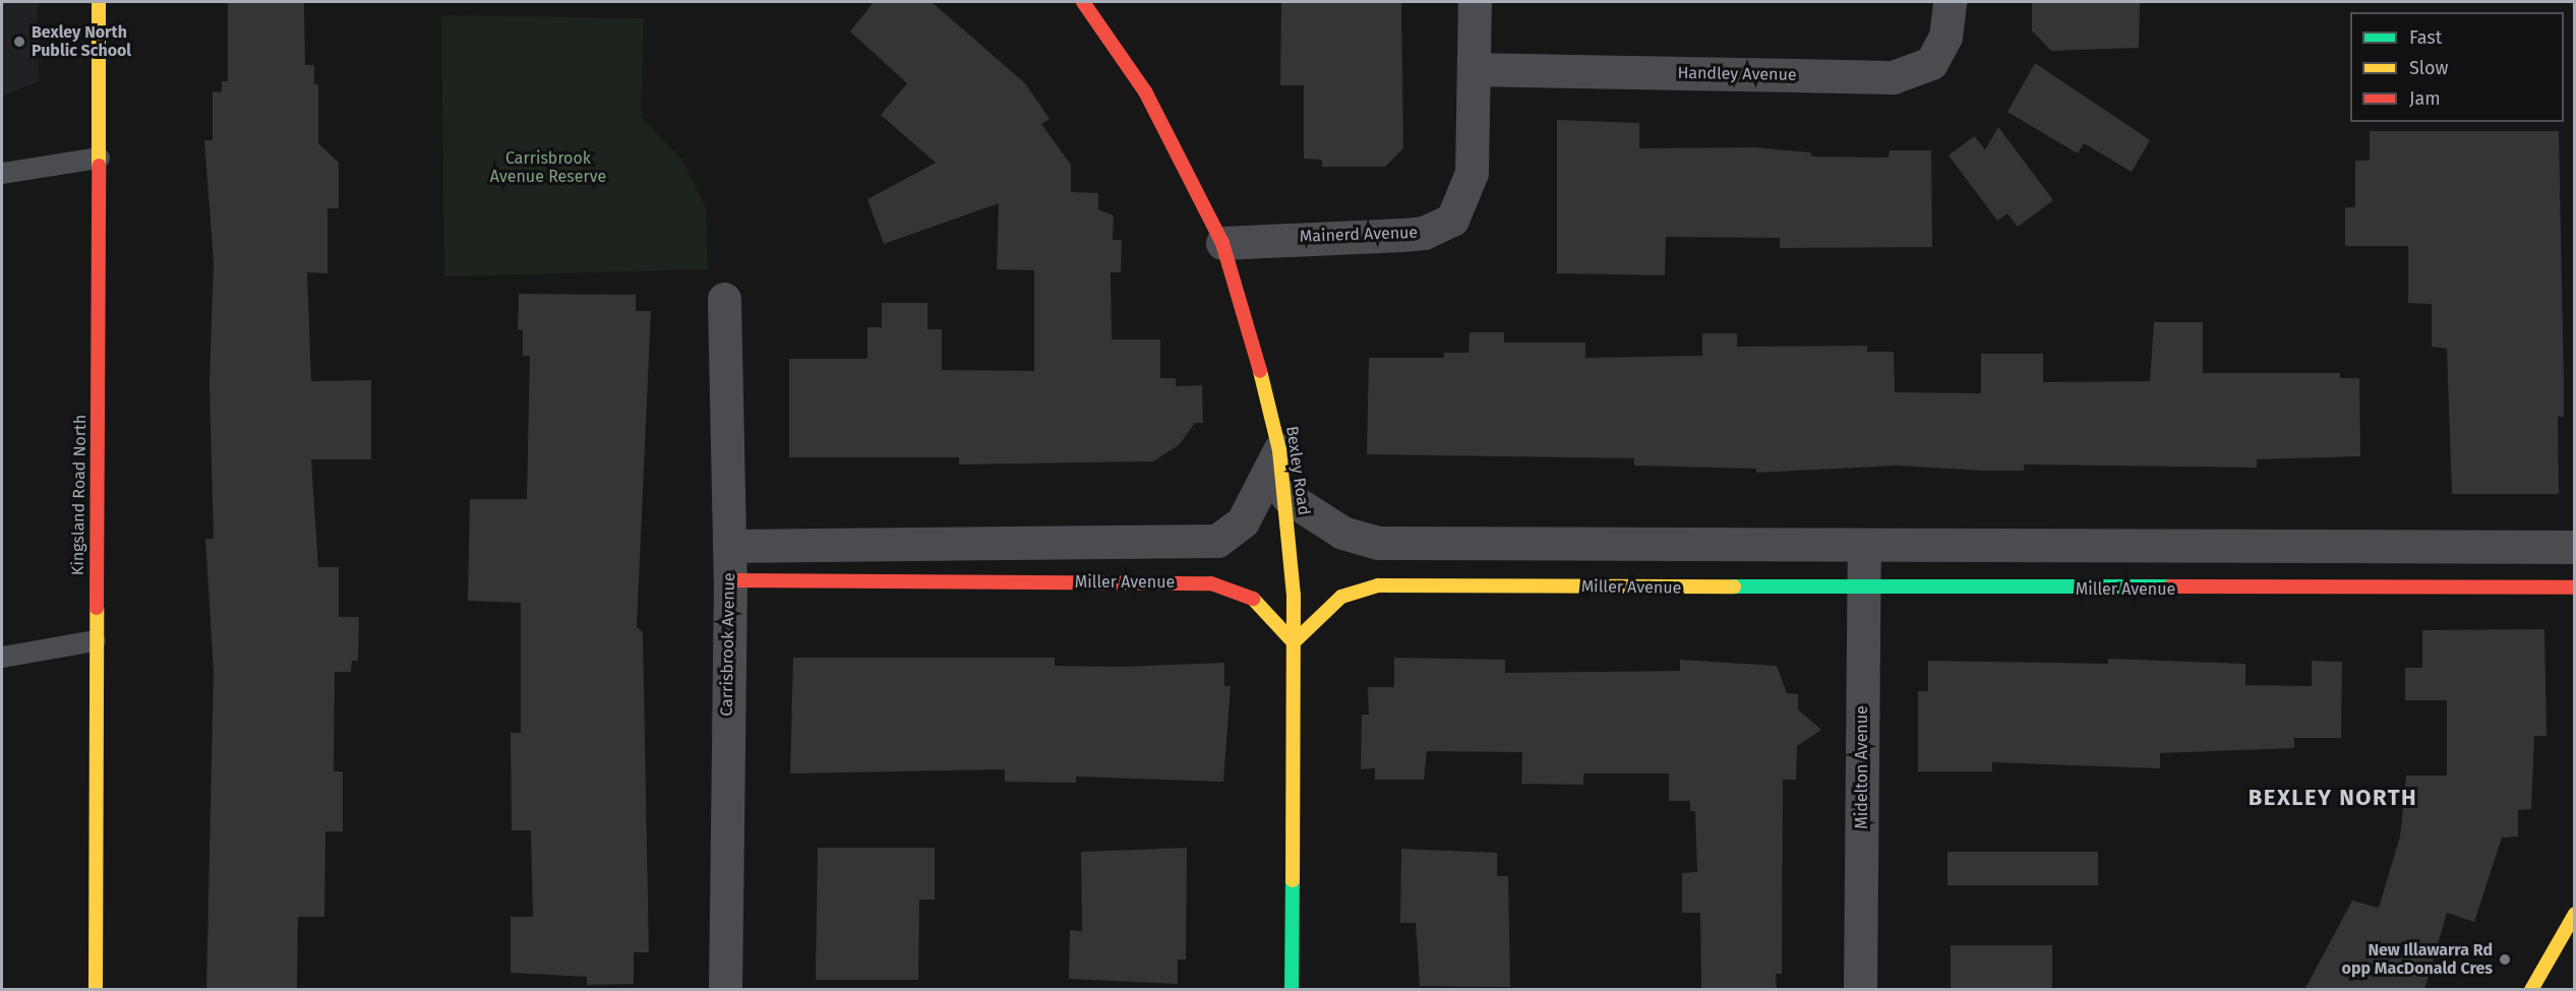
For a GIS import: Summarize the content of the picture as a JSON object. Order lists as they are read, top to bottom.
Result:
{
  "streets": {
    "street": [
      "Handley Avenue",
      "Mainerd Avenue",
      "Bexley Road",
      "Kingsland Road North",
      "Miller Avenue",
      "Carrisbrook Avenue",
      "Midelton Avenue"
    ]
  },
  "crossings": [
    ["Handley Avenue", "Mainerd Avenue"],
    ["Mainerd Avenue", "Bexley Road"],
    ["Bexley Road", "Miller Avenue"],
    ["Miller Avenue", "Carrisbrook Avenue"],
    ["Miller Avenue", "Midelton Avenue"]
  ],
  "districts": ["BEXLEY NORTH"],
  "parks": ["Carrisbrook Avenue Reserve"],
  "places": ["Bexley North Public School", "New Illawarra Rd opp MacDonald Cres"],
  "legend": ["Fast", "Slow", "Jam"]
}
